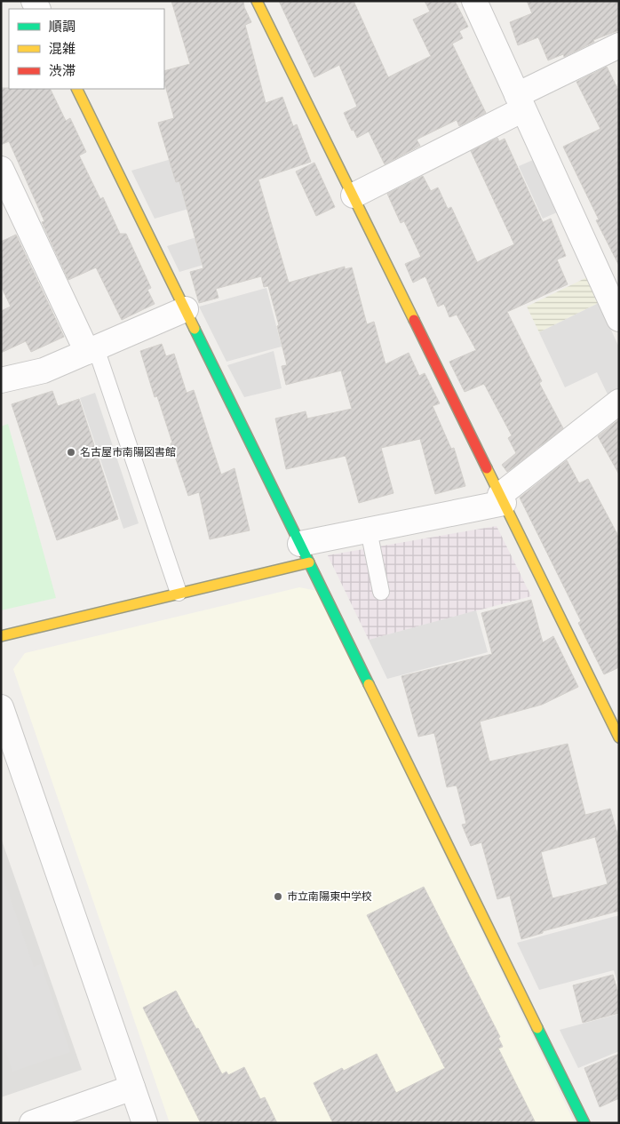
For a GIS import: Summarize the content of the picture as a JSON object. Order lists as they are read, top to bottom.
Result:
{
  "places": ["名古屋市南陽図書館", "市立南陽東中学校"],
  "legend": ["順調", "混雑", "渋滞"]
}
